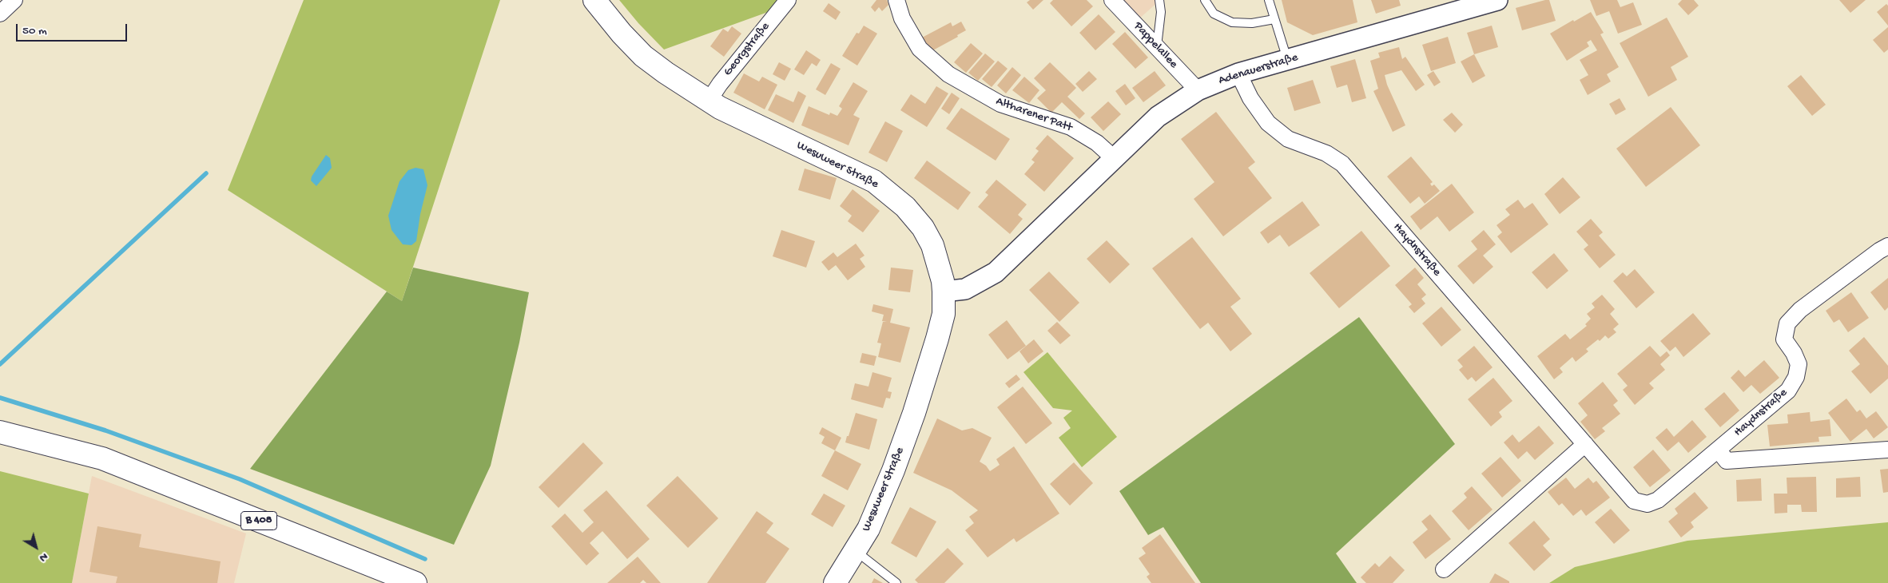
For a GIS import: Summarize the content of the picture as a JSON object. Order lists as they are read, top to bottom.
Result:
{
  "streets": {
    "main road": ["Wesuweer Straße", "B 408"],
    "street": [
      "Pappelallee",
      "Georgstraße",
      "Adenauerstraße",
      "Altharener Patt",
      "Haydnstraße"
    ]
  },
  "crossings": [
    ["Pappelallee", "Adenauerstraße"],
    ["Georgstraße", "Wesuweer Straße"],
    ["Adenauerstraße", "Altharener Patt"],
    ["Adenauerstraße", "Wesuweer Straße"],
    ["Adenauerstraße", "Haydnstraße"]
  ],
  "scale_bar": "50 m",
  "north": "bottom right"
}
